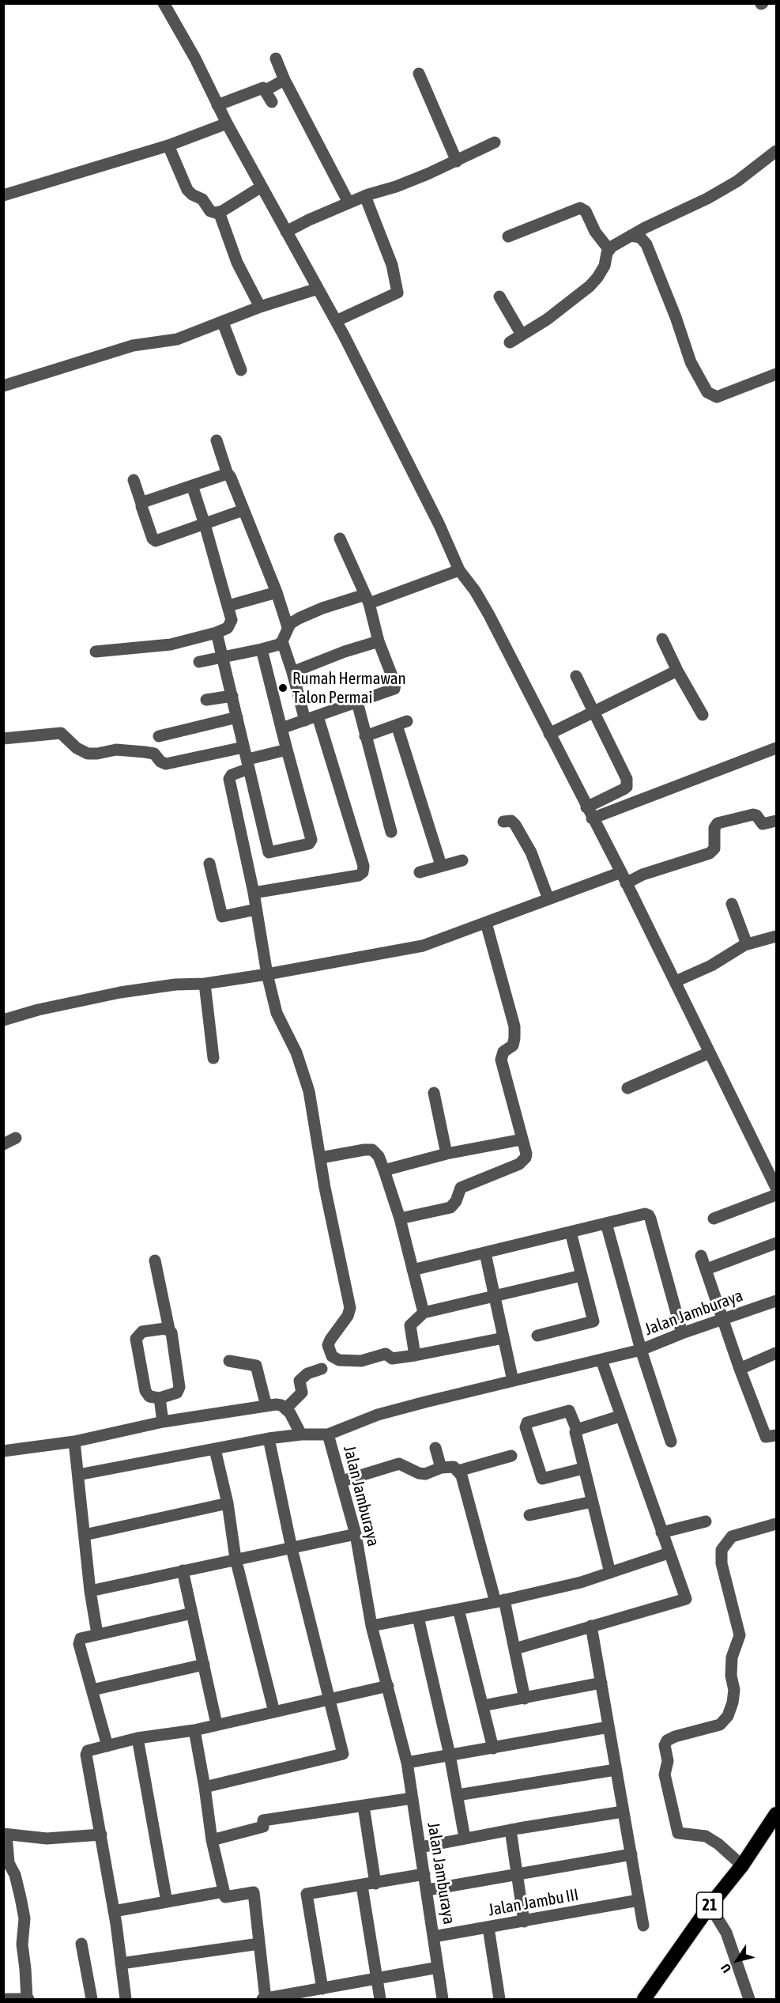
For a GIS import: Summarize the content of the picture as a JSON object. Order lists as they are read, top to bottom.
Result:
{
  "streets": {
    "highway": ["21"],
    "street": ["Jalan Jamburaya", "Jalan Jambu III"]
  },
  "crossings": [
    ["Jalan Jamburaya", "Jalan Jambu III"]
  ],
  "places": ["Rumah Hermawan Talon Permai"],
  "north": "bottom left"
}
